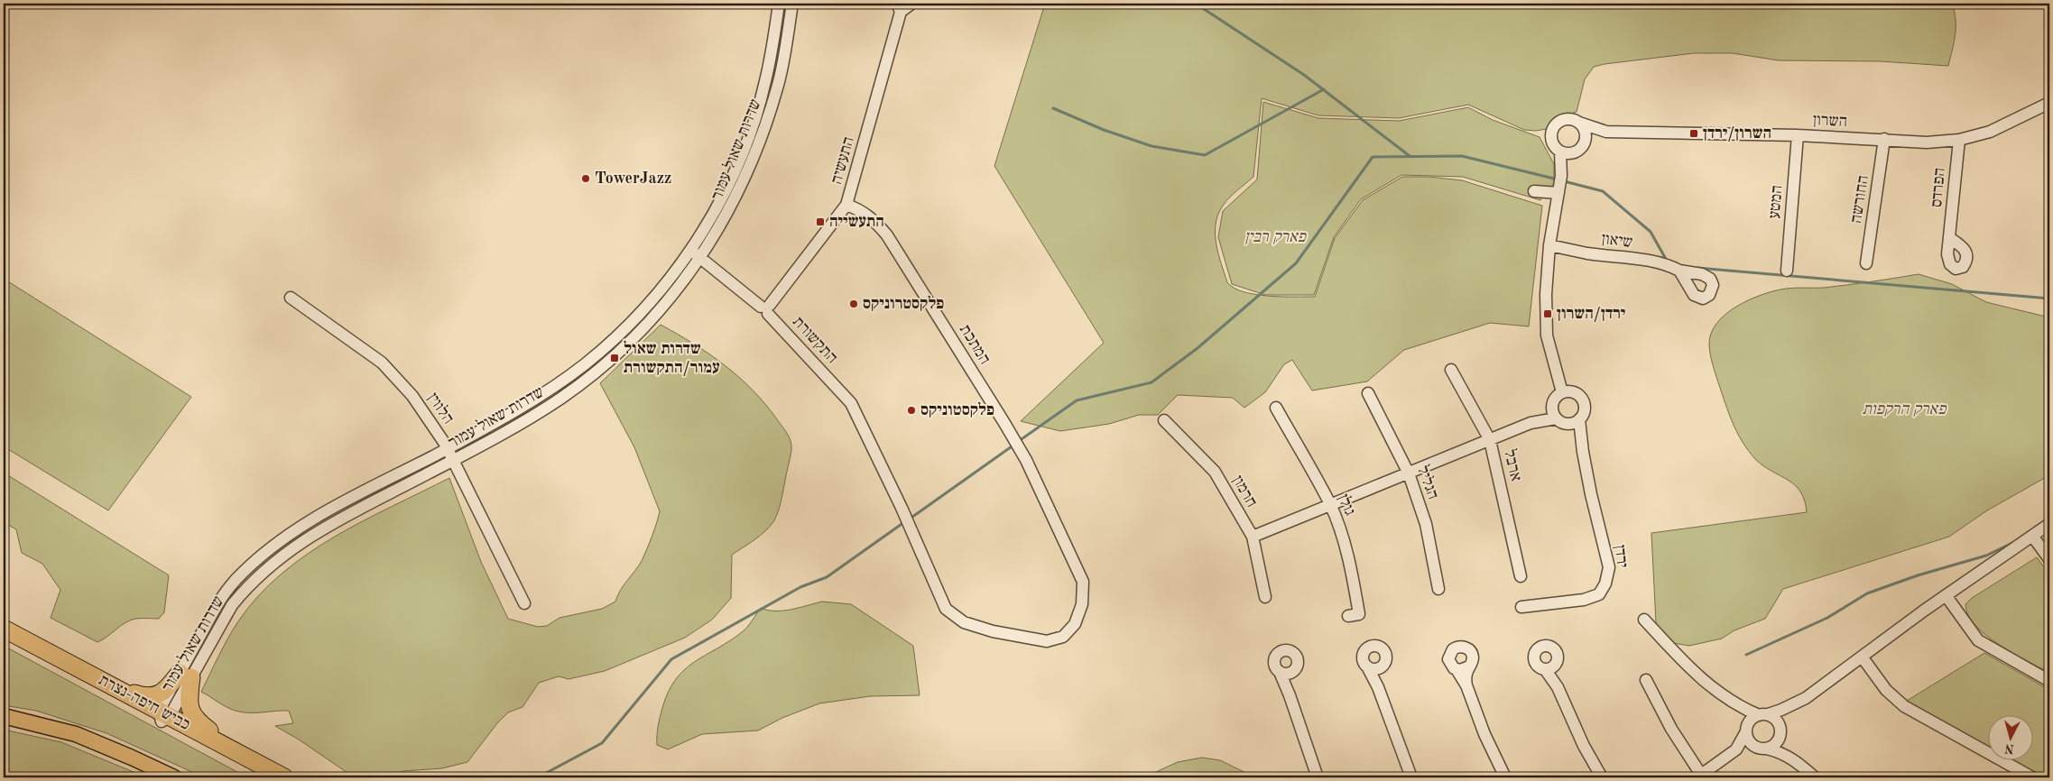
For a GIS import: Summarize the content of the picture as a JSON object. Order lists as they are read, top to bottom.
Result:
{
  "streets": {
    "highway": ["כביש חיפה-נצרת"],
    "street": [
      "השרון",
      "שדרות שאול עמור",
      "התעשיה",
      "הפרדס",
      "החורשה",
      "המטע",
      "שיאון",
      "התקשורת",
      "המתכת",
      "הלווין",
      "ארבל",
      "הגליל",
      "חרמון",
      "גולן",
      "ירדן"
    ]
  },
  "crossings": [
    ["השרון", "הפרדס"],
    ["השרון", "החורשה"],
    ["השרון", "המטע"],
    ["שדרות שאול עמור", "התקשורת"],
    ["שדרות שאול עמור", "הלווין"],
    ["שדרות שאול עמור", "כביש חיפה-נצרת"],
    ["התעשיה", "התקשורת"],
    ["התעשיה", "המתכת"],
    ["התקשורת", "המתכת"]
  ],
  "parks": ["פארק רבין", "פארק הרקפות"],
  "places": {
    "transit": [
      "השרון/ירדן",
      "התעשייה",
      "ירדן/השרון",
      "שדרות שאול עמור/התקשורת"
    ],
    "other": ["TowerJazz", "פלקסטרוניקס", "פלקסטוניקס"]
  },
  "north": "bottom"
}
